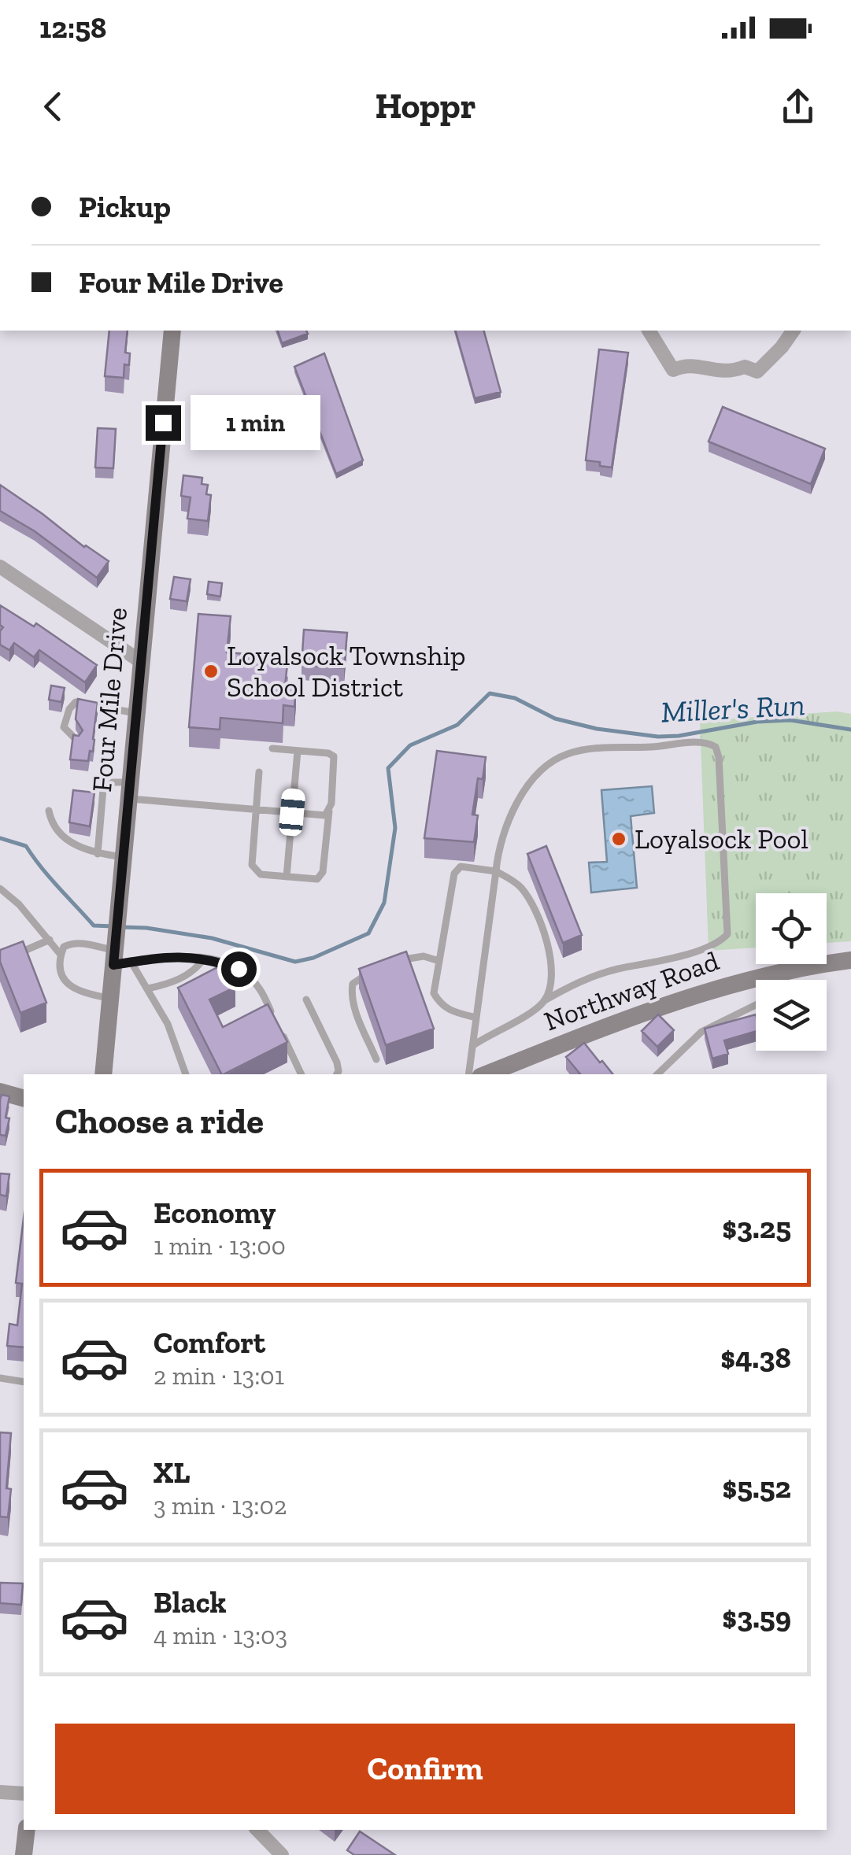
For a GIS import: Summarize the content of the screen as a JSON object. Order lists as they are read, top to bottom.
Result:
{
  "streets": {
    "street": ["Four Mile Drive", "Northway Road"]
  },
  "water": ["Miller's Run"],
  "places": ["Loyalsock Township School District", "Loyalsock Pool"],
  "page": {
    "status": "12:58",
    "header": "Hoppr",
    "banner": ["Pickup", "Four Mile Drive"],
    "bubble": "1 min",
    "heading": "Choose a ride",
    "list": [
      {
        "name": "Economy",
        "note": "1 min · 13:00",
        "value": "$3.25"
      },
      {
        "name": "Comfort",
        "note": "2 min · 13:01",
        "value": "$4.38"
      },
      {
        "name": "XL",
        "note": "3 min · 13:02",
        "value": "$5.52"
      },
      {
        "name": "Black",
        "note": "4 min · 13:03",
        "value": "$3.59"
      }
    ],
    "buttons": "Confirm"
  }
}
